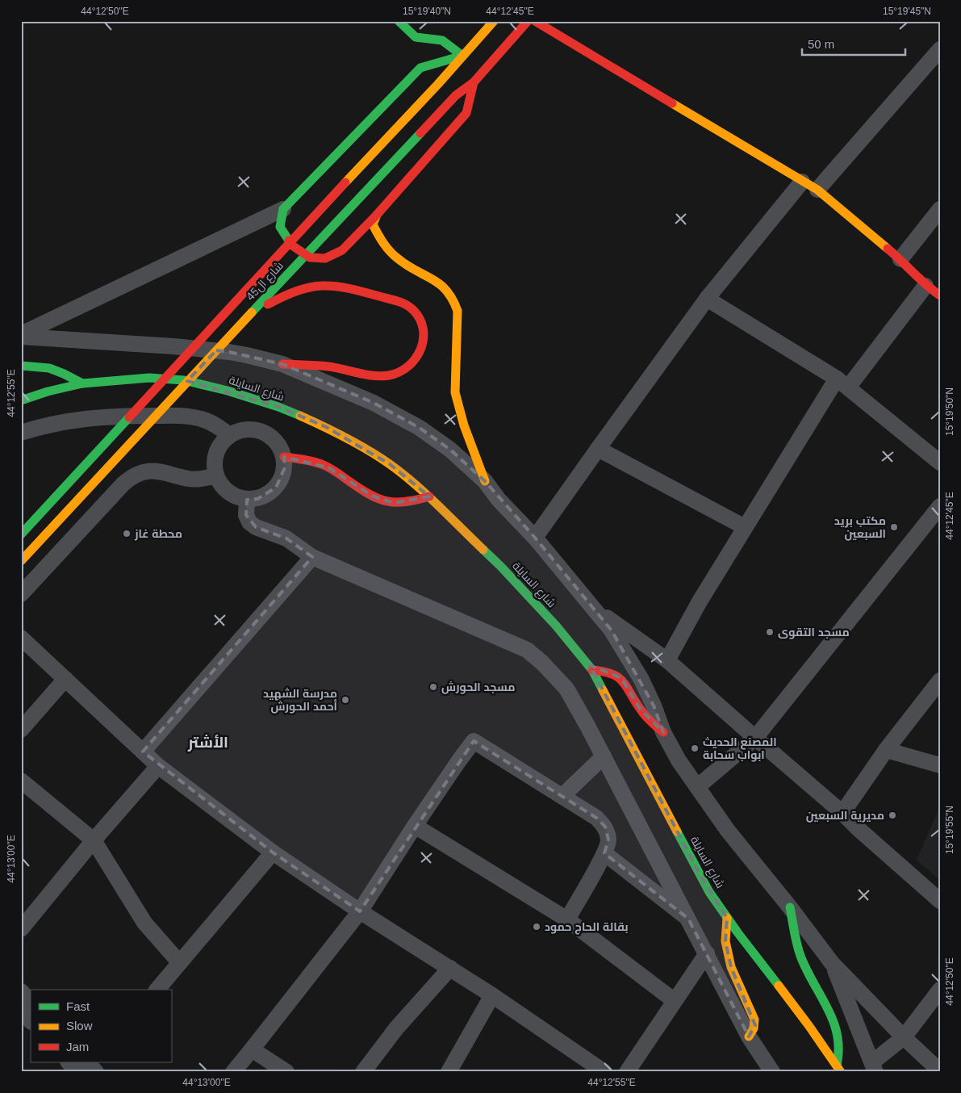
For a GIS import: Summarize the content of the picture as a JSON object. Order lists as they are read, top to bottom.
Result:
{
  "streets": {
    "main road": ["شارع ال45", "شارع السايلة"]
  },
  "districts": ["الأشتر"],
  "places": [
    "مكتب بريد السبعين",
    "محطة غاز",
    "مسجد التقوى",
    "مسجد الحورش",
    "مدرسة الشهيد أحمد الحورش",
    "المصنع الحديث ابواب سحابة",
    "مديرية السبعين",
    "بقالة الحاج حمود"
  ],
  "legend": ["Fast", "Slow", "Jam"],
  "scale_bar": "50 m",
  "coordinates": [
    "44°12'50\"E",
    "15°19'40\"N",
    "44°12'45\"E",
    "15°19'45\"N",
    "44°12'55\"E",
    "15°19'50\"N",
    "15°19'55\"N",
    "44°13'00\"E"
  ]
}
